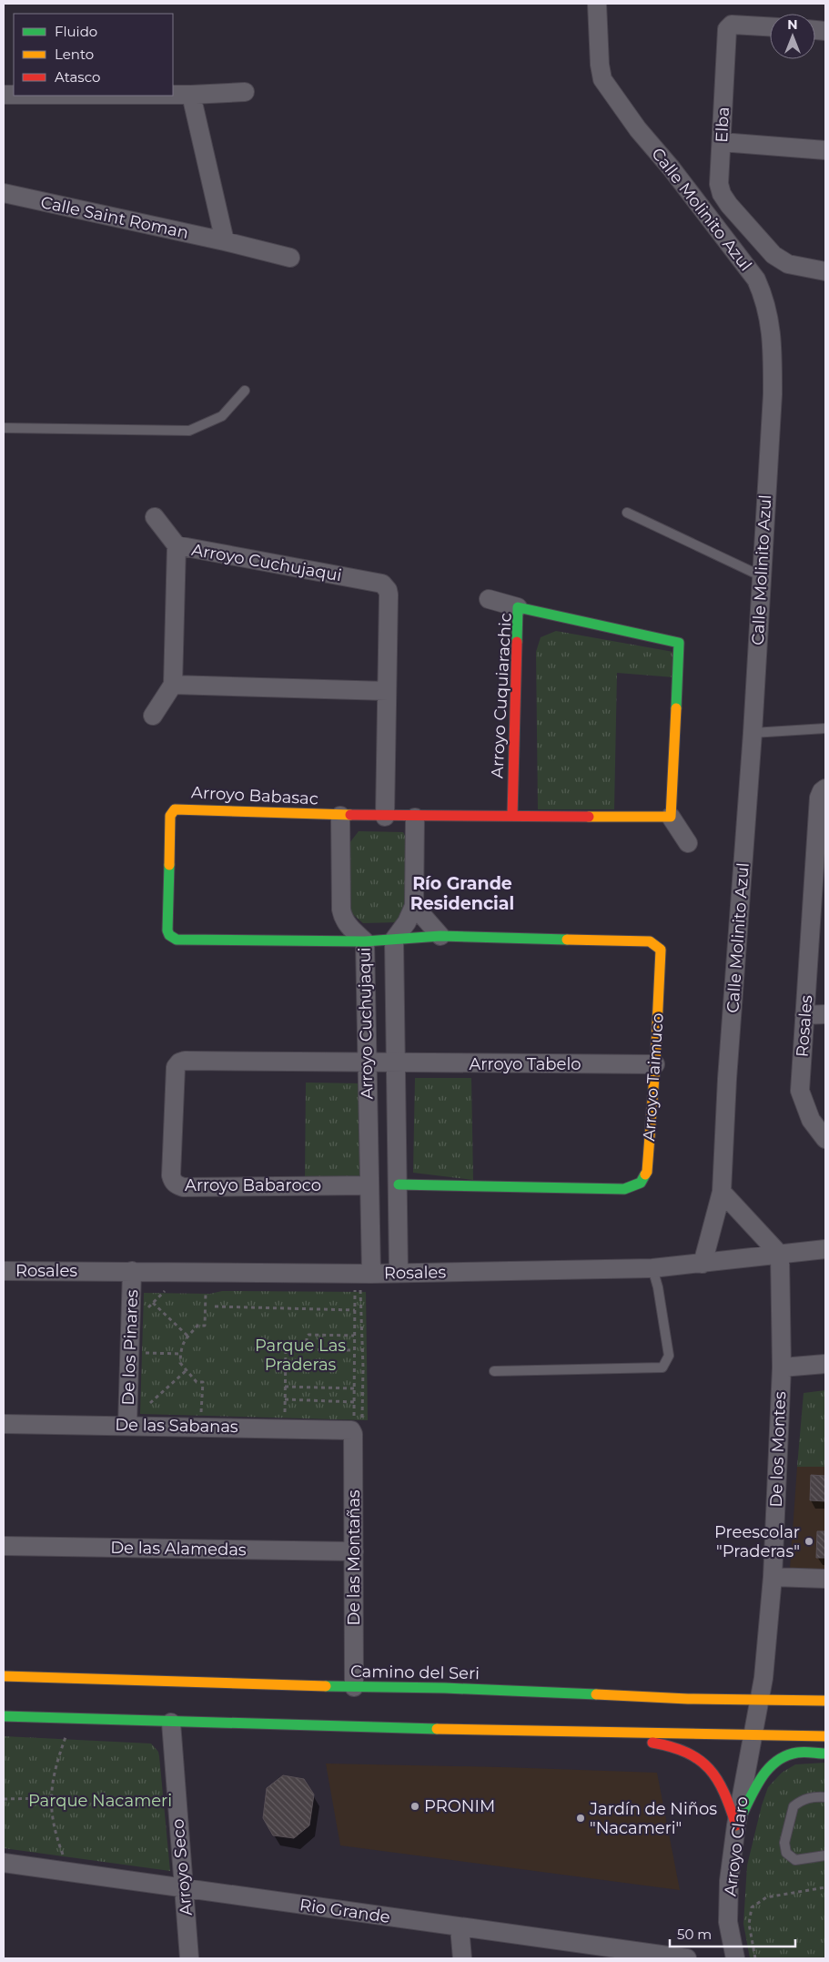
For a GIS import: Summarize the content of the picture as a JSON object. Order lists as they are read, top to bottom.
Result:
{
  "streets": {
    "street": [
      "Elba",
      "Calle Molinito Azul",
      "Calle Saint Roman",
      "Arroyo Cuchujaqui",
      "Arroyo Cuquiarachic",
      "Arroyo Babasac",
      "Rosales",
      "Arroyo Tabelo",
      "Arroyo Taimuco",
      "Arroyo Babaroco",
      "De los Pinares",
      "De las Sabanas",
      "De los Montes",
      "De las Alamedas",
      "De las Montañas",
      "Camino del Seri",
      "Arroyo Claro",
      "Arroyo Seco",
      "Rio Grande"
    ]
  },
  "crossings": [
    ["Calle Molinito Azul", "Rosales"],
    ["Arroyo Cuchujaqui", "Arroyo Babasac"],
    ["Arroyo Cuchujaqui", "Rosales"],
    ["Arroyo Cuchujaqui", "Arroyo Tabelo"],
    ["Arroyo Cuchujaqui", "Arroyo Taimuco"],
    ["Arroyo Cuchujaqui", "Arroyo Babaroco"],
    ["Arroyo Babasac", "Arroyo Taimuco"],
    ["Rosales", "De los Pinares"],
    ["Rosales", "De los Montes"],
    ["Arroyo Tabelo", "Arroyo Taimuco"],
    ["Arroyo Tabelo", "Arroyo Babaroco"],
    ["De los Pinares", "De las Sabanas"],
    ["De las Sabanas", "De las Montañas"],
    ["De los Montes", "Camino del Seri"],
    ["De los Montes", "Arroyo Claro"],
    ["De las Alamedas", "De las Montañas"],
    ["De las Montañas", "Camino del Seri"],
    ["Camino del Seri", "Arroyo Claro"],
    ["Arroyo Seco", "Rio Grande"]
  ],
  "districts": ["Río Grande Residencial"],
  "parks": ["Parque Las Praderas", "Parque Nacameri"],
  "places": ["Preescolar \"Praderas\"", "PRONIM", "Jardín de Niños \"Nacameri\""],
  "legend": ["Fluido", "Lento", "Atasco"],
  "scale_bar": "50 m",
  "north": "top"
}
